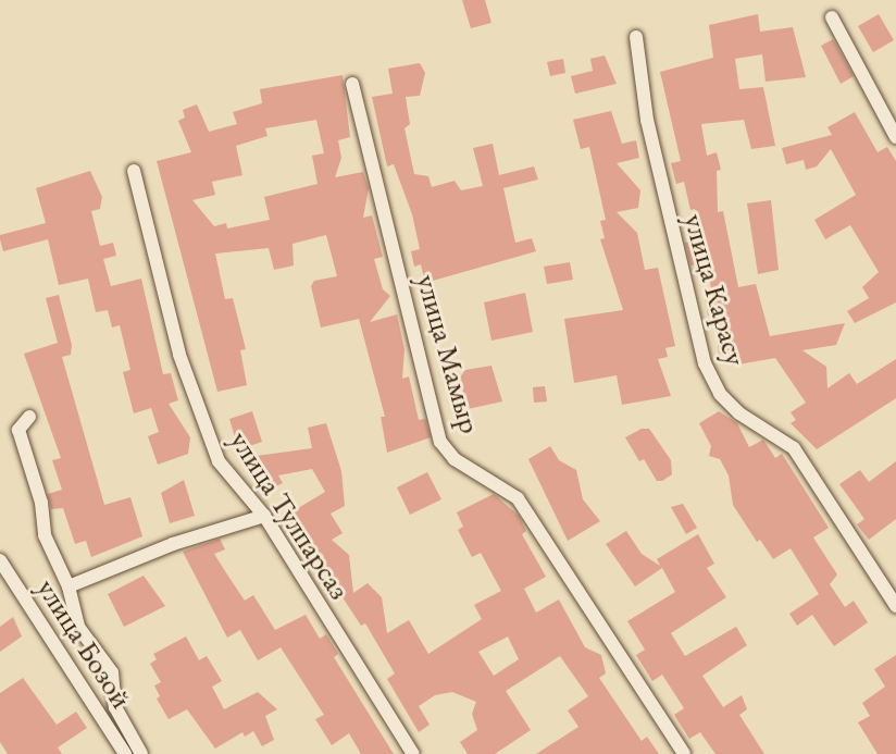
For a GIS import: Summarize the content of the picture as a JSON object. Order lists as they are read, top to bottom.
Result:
{
  "streets": {
    "street": [
      "улица Карасу",
      "улица Мамыр",
      "улица Тулпарсаз",
      "улица Бозой"
    ]
  }
}
